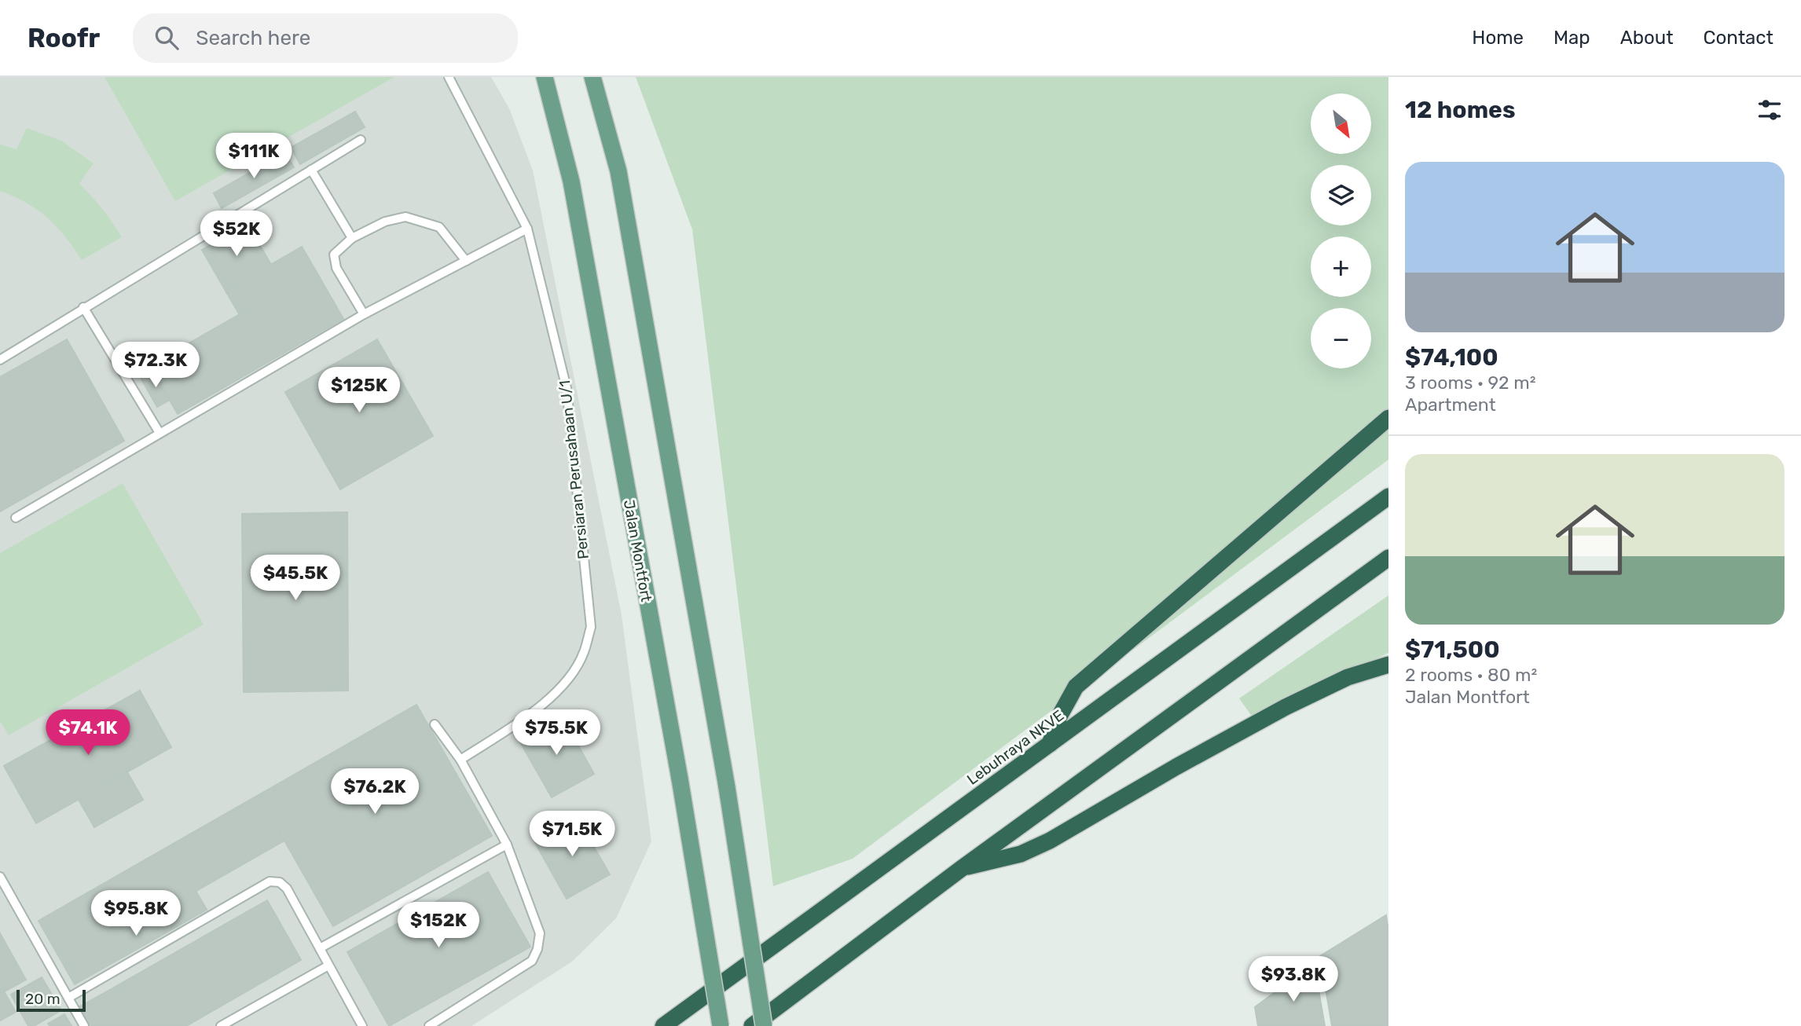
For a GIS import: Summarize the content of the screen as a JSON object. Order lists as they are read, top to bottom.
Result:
{
  "streets": {
    "highway": ["Lebuhraya NKVE"],
    "main road": ["Jalan Montfort"],
    "lane": ["Persiaran Perusahaan U/1"]
  },
  "scale_bar": "20 m",
  "north": "bottom right",
  "page": {
    "header": "Roofr",
    "search": "Search here",
    "nav": [
      "Home",
      "Map",
      "About",
      "Contact"
    ],
    "heading": "12 homes",
    "map_buttons": ["+", "−"],
    "price": [
      "$111K",
      "$52K",
      "$72.3K",
      "$125K",
      "$45.5K",
      "$74.1K",
      "$75.5K",
      "$76.2K",
      "$71.5K",
      "$95.8K",
      "$152K",
      "$93.8K"
    ],
    "list": [
      {
        "name": "$74,100",
        "note": "3 rooms · 92 m² · Apartment"
      },
      {
        "name": "$71,500",
        "note": "2 rooms · 80 m² · Jalan Montfort"
      }
    ],
    "scale": "20 m"
  }
}
